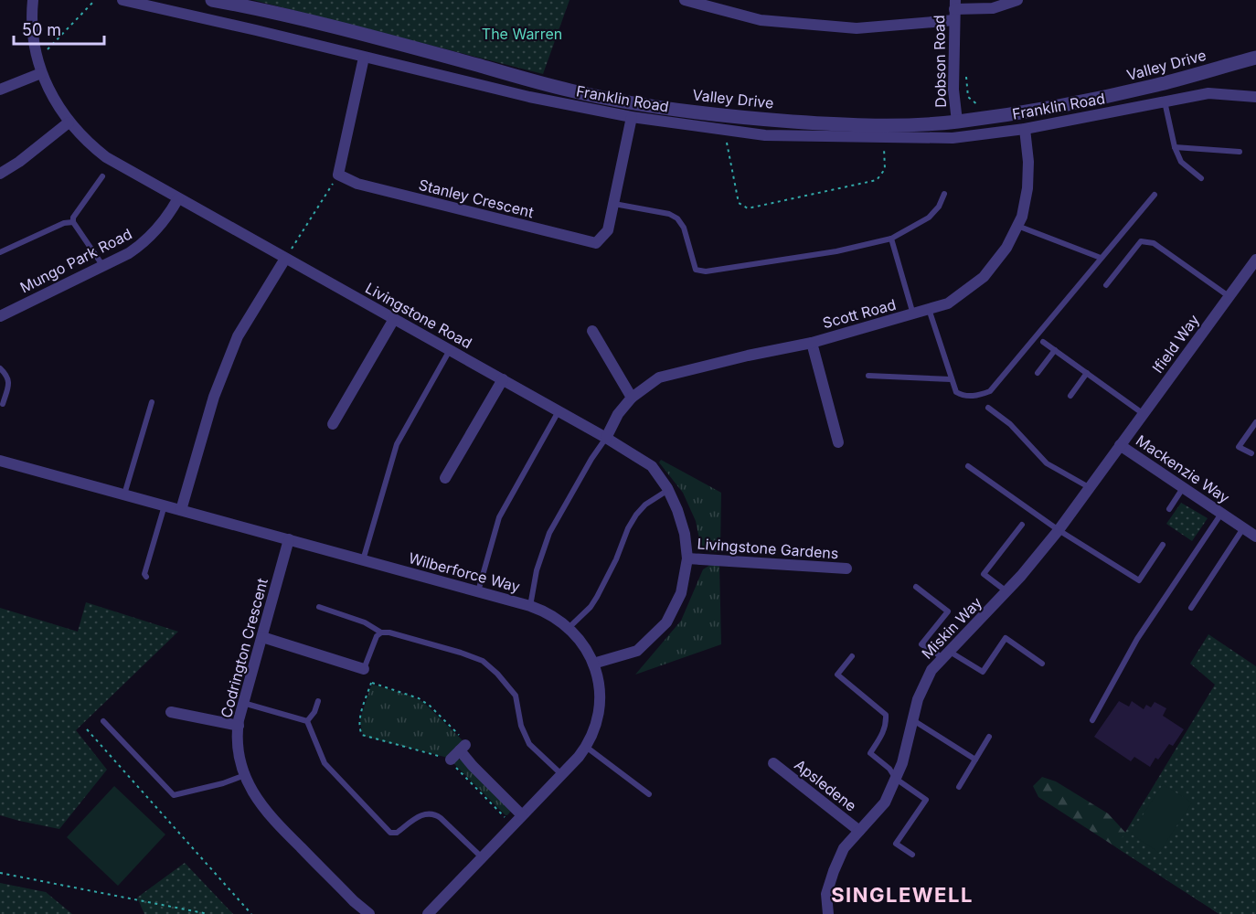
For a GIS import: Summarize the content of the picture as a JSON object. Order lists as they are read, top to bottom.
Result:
{
  "streets": {
    "street": [
      "Dobson Road",
      "Valley Drive",
      "Franklin Road",
      "Stanley Crescent",
      "Mungo Park Road",
      "Scott Road",
      "Livingstone Road",
      "Ifield Way",
      "Mackenzie Way",
      "Livingstone Gardens",
      "Wilberforce Way",
      "Miskin Way",
      "Codrington Crescent",
      "Apsledene"
    ]
  },
  "crossings": [
    ["Dobson Road", "Valley Drive"],
    ["Franklin Road", "Stanley Crescent"],
    ["Franklin Road", "Scott Road"],
    ["Mungo Park Road", "Livingstone Road"],
    ["Scott Road", "Livingstone Road"],
    ["Livingstone Road", "Livingstone Gardens"],
    ["Livingstone Road", "Wilberforce Way"],
    ["Ifield Way", "Mackenzie Way"],
    ["Ifield Way", "Miskin Way"],
    ["Mackenzie Way", "Miskin Way"],
    ["Wilberforce Way", "Codrington Crescent"],
    ["Miskin Way", "Apsledene"]
  ],
  "districts": ["SINGLEWELL"],
  "parks": ["The Warren"],
  "scale_bar": "50 m"
}
